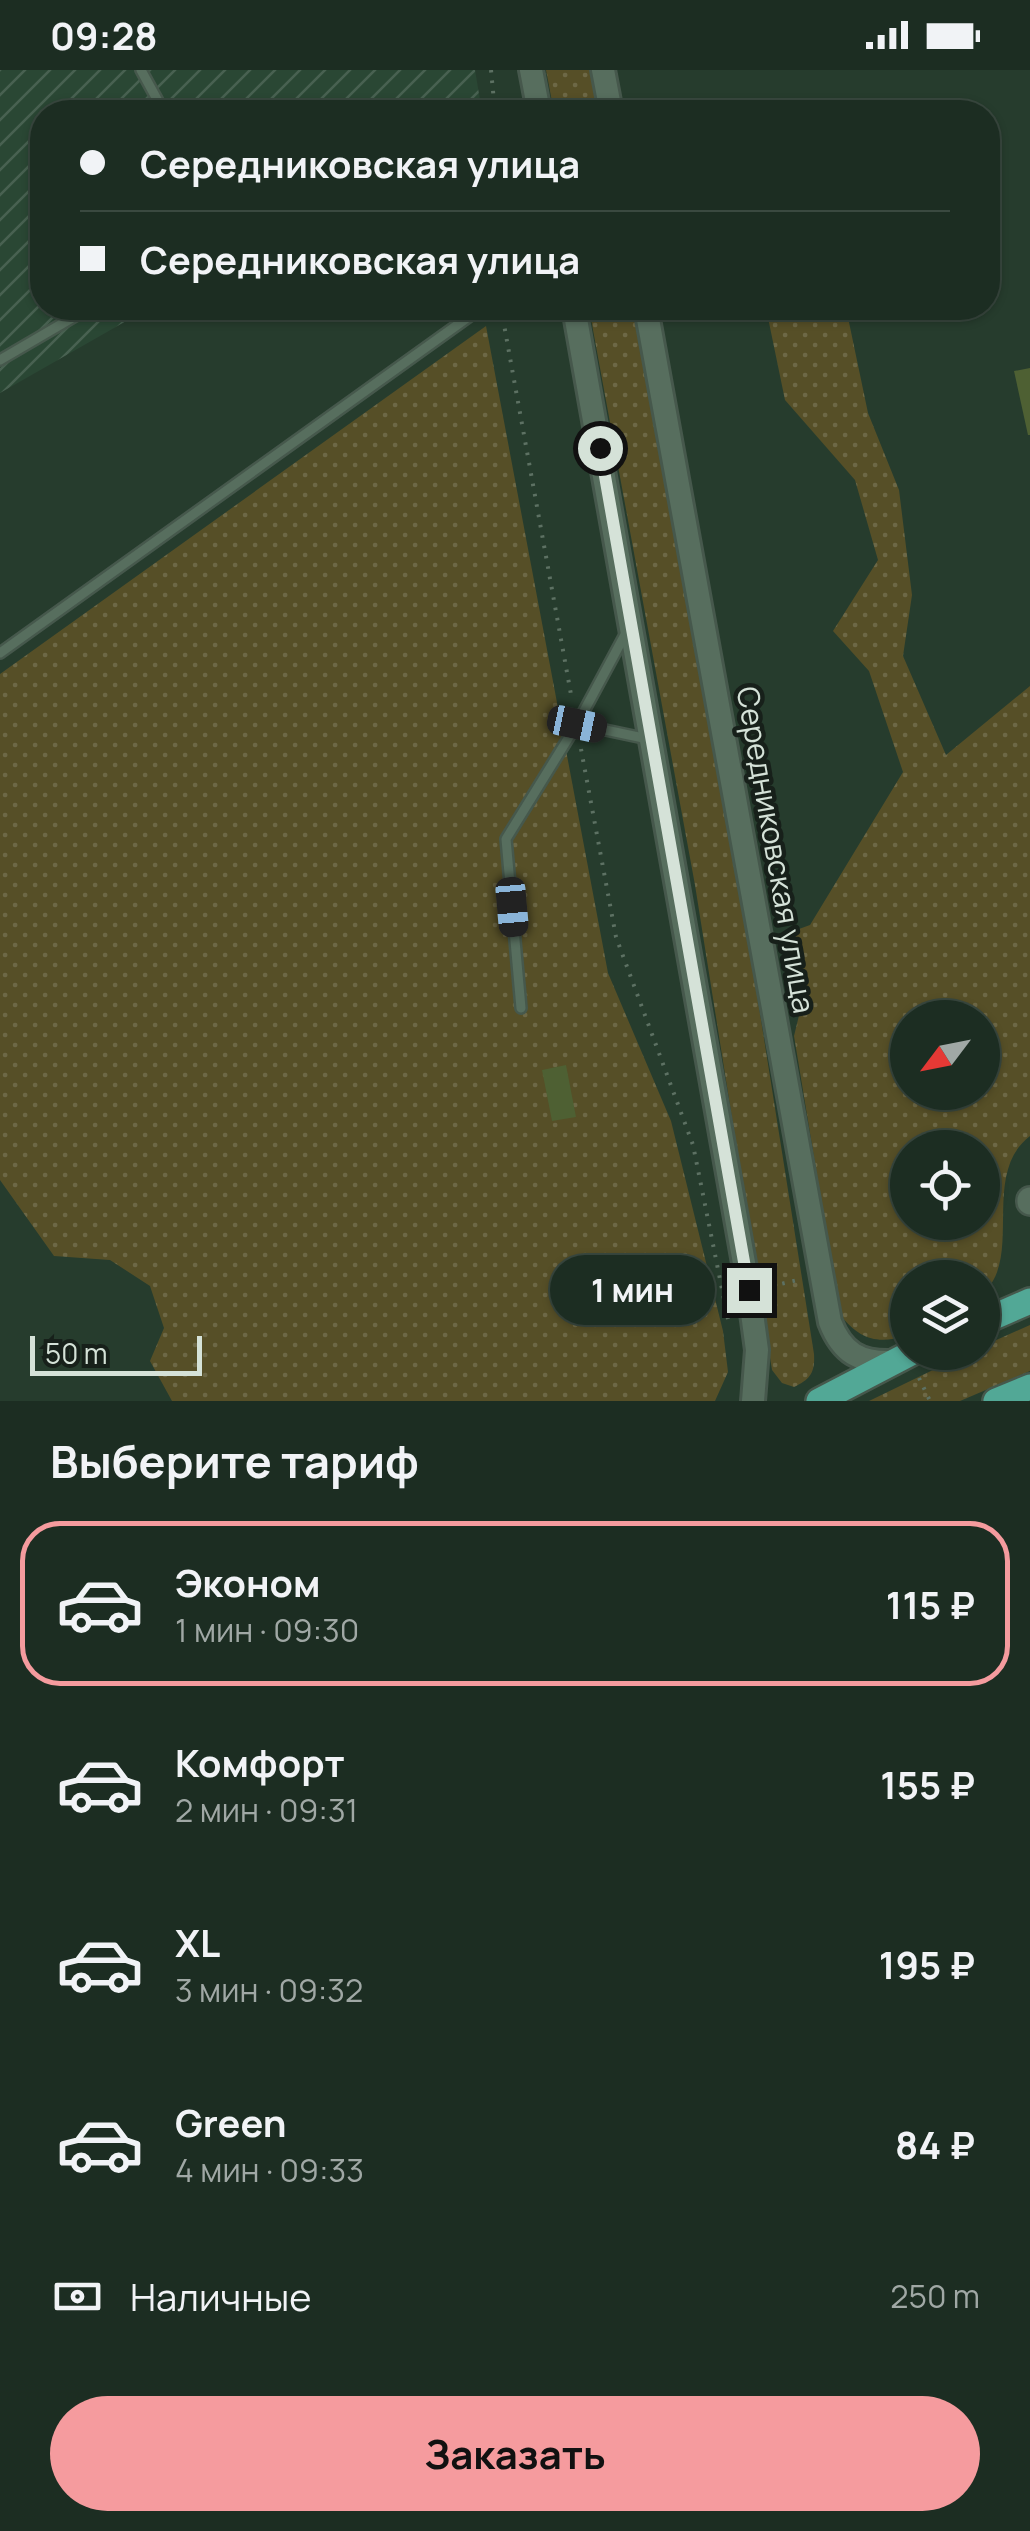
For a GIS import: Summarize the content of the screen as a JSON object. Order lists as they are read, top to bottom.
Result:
{
  "streets": {
    "street": ["Середниковская улица"]
  },
  "scale_bar": "50 m",
  "north": "bottom left",
  "page": {
    "status": "09:28",
    "banner": ["Середниковская улица", "Середниковская улица"],
    "bubble": "1 мин",
    "scale": "50 m",
    "heading": "Выберите тариф",
    "list": [
      {
        "name": "Эконом",
        "note": "1 мин · 09:30",
        "value": "115 ₽"
      },
      {
        "name": "Комфорт",
        "note": "2 мин · 09:31",
        "value": "155 ₽"
      },
      {
        "name": "XL",
        "note": "3 мин · 09:32",
        "value": "195 ₽"
      },
      {
        "name": "Green",
        "note": "4 мин · 09:33",
        "value": "84 ₽"
      }
    ],
    "pay": ["Наличные", "250 m"],
    "buttons": "Заказать"
  }
}
